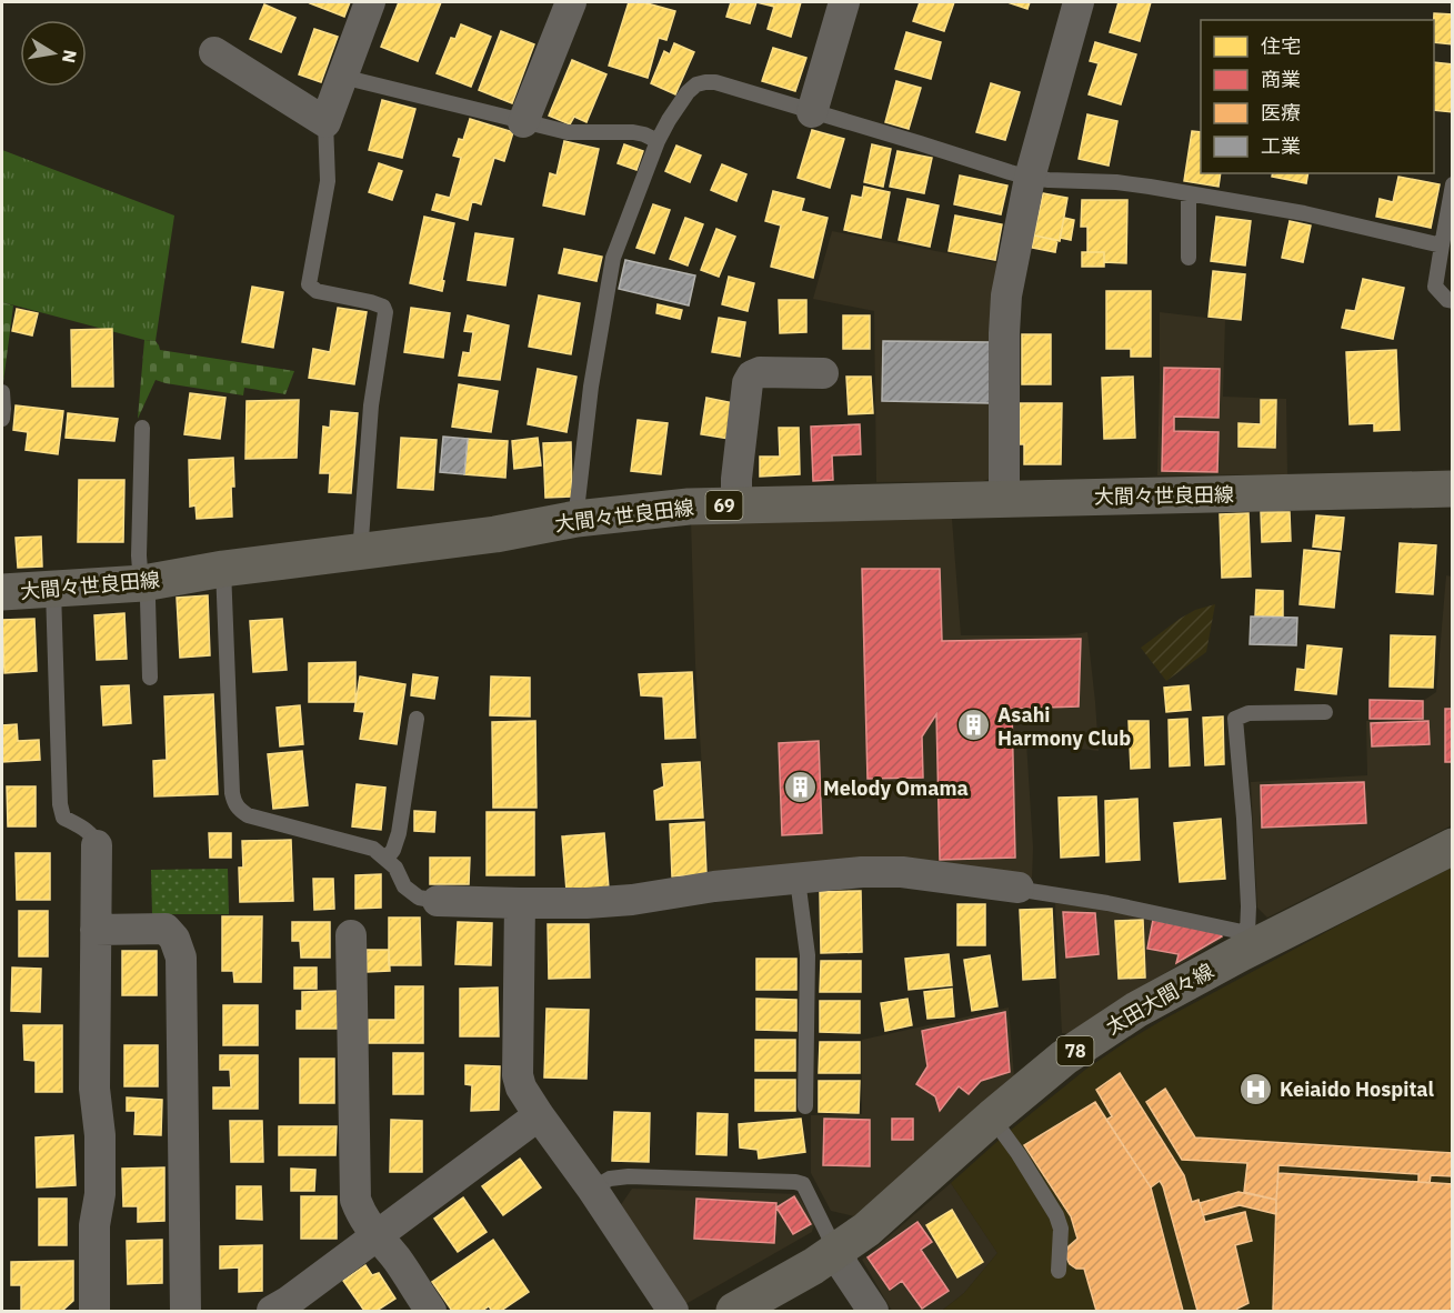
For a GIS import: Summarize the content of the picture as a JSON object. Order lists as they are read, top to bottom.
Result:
{
  "streets": {
    "main road": [
      "大間々世良田線",
      "69",
      "太田大間々線",
      "78"
    ]
  },
  "places": {
    "building": ["Asahi Harmony Club", "Melody Omama"],
    "hospital": ["Keiaido Hospital"]
  },
  "legend": [
    "住宅",
    "商業",
    "医療",
    "工業"
  ],
  "north": "right"
}
